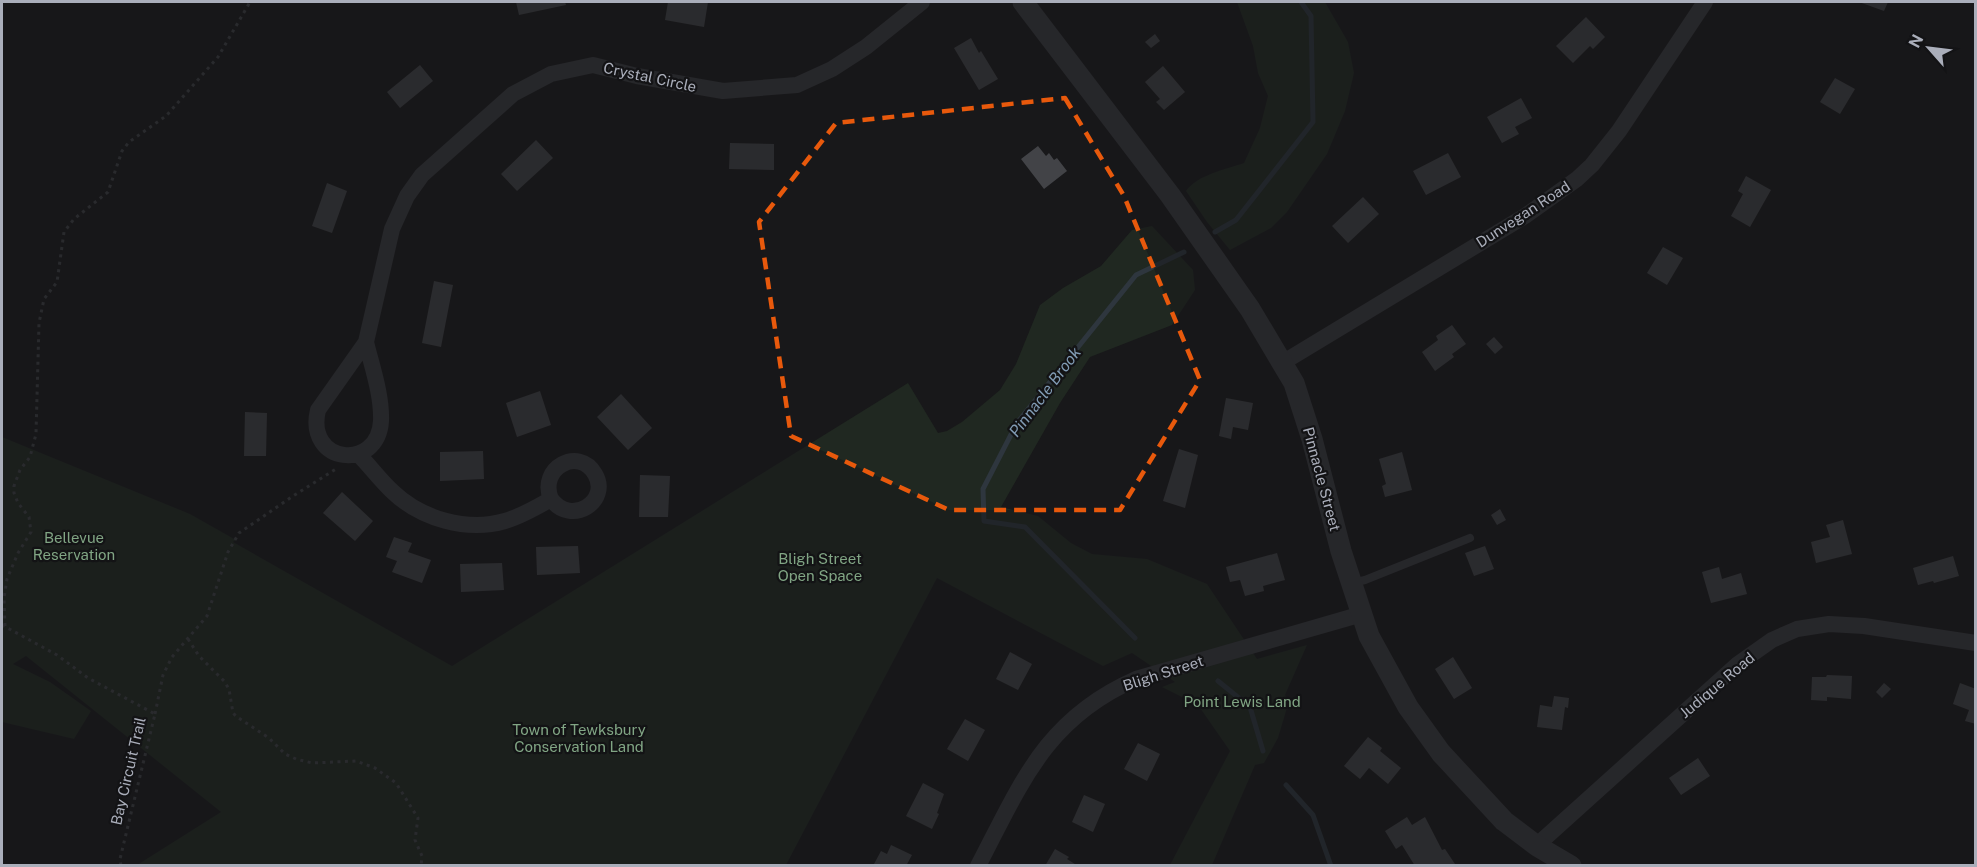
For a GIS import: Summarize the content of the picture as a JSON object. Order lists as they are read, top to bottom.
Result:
{
  "streets": {
    "street": [
      "Crystal Circle",
      "Dunvegan Road",
      "Pinnacle Street",
      "Bligh Street",
      "Judique Road"
    ],
    "path": ["Bay Circuit Trail"]
  },
  "crossings": [
    ["Dunvegan Road", "Pinnacle Street"],
    ["Pinnacle Street", "Bligh Street"],
    ["Pinnacle Street", "Judique Road"]
  ],
  "water": ["Pinnacle Brook"],
  "parks": [
    "Bellevue Reservation",
    "Bligh Street Open Space",
    "Point Lewis Land",
    "Town of Tewksbury Conservation Land"
  ],
  "north": "top left"
}
